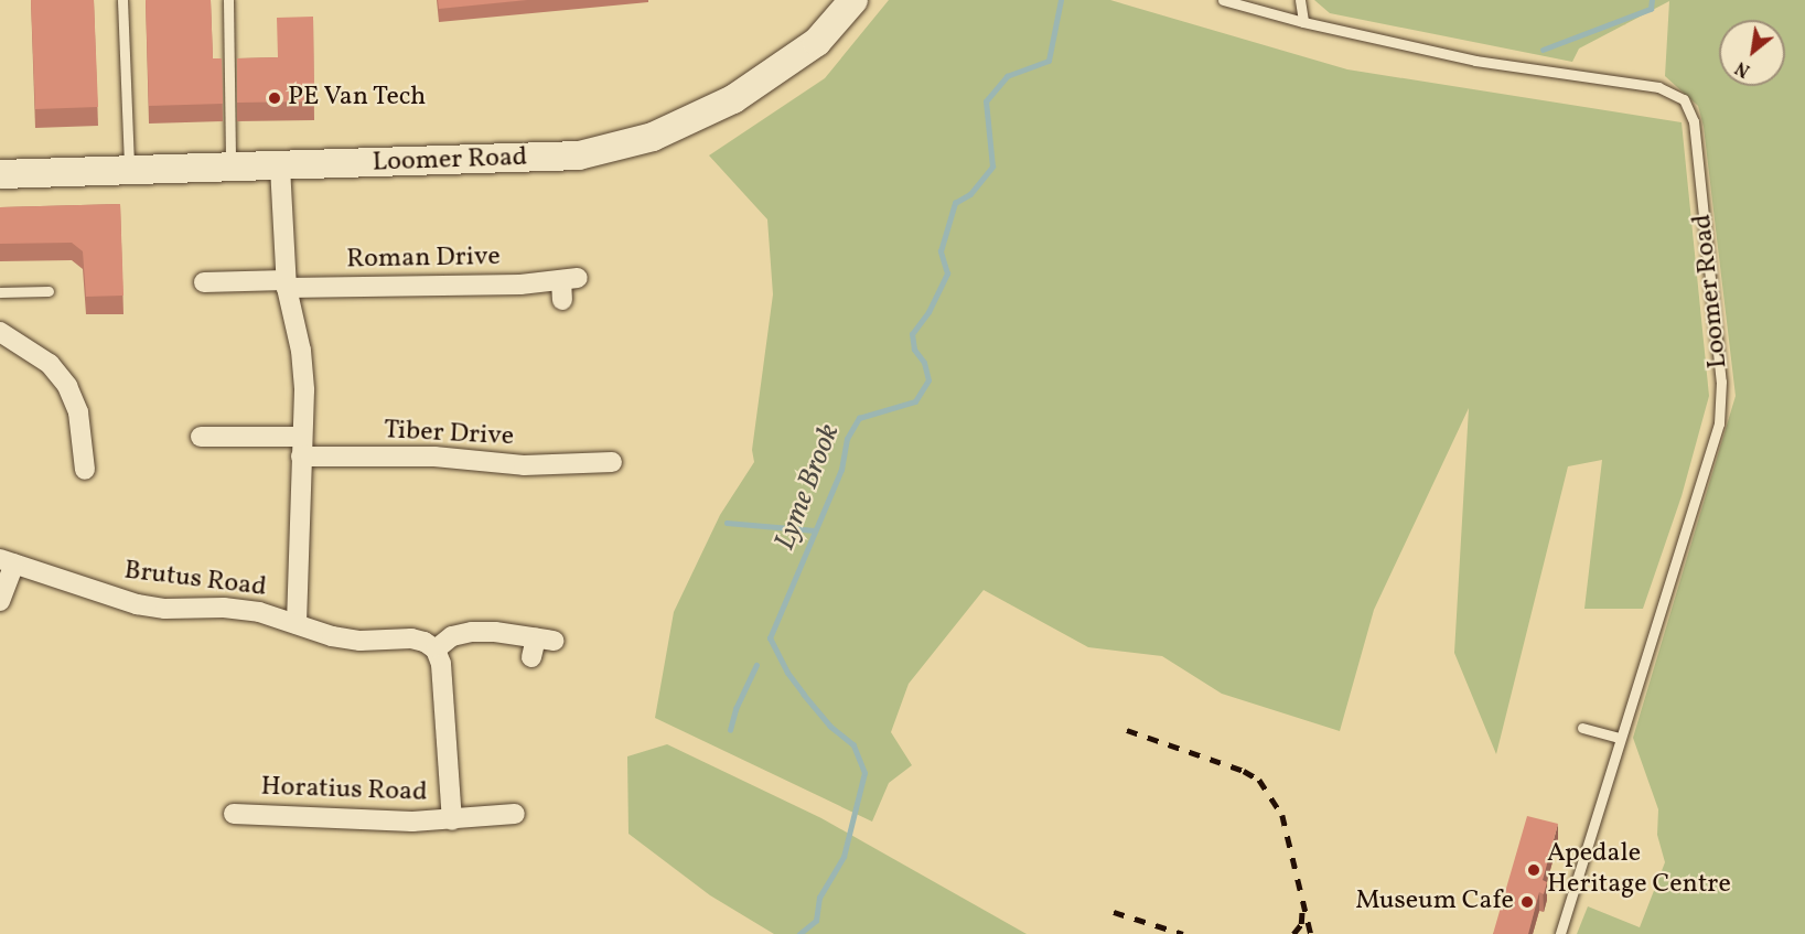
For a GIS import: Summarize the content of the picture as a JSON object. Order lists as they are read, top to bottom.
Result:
{
  "streets": {
    "street": [
      "Loomer Road",
      "Roman Drive",
      "Tiber Drive",
      "Brutus Road",
      "Horatius Road"
    ]
  },
  "crossings": [
    ["Brutus Road", "Horatius Road"]
  ],
  "water": ["Lyme Brook"],
  "places": ["PE Van Tech", "Apedale Heritage Centre", "Museum Cafe"],
  "north": "bottom left"
}
